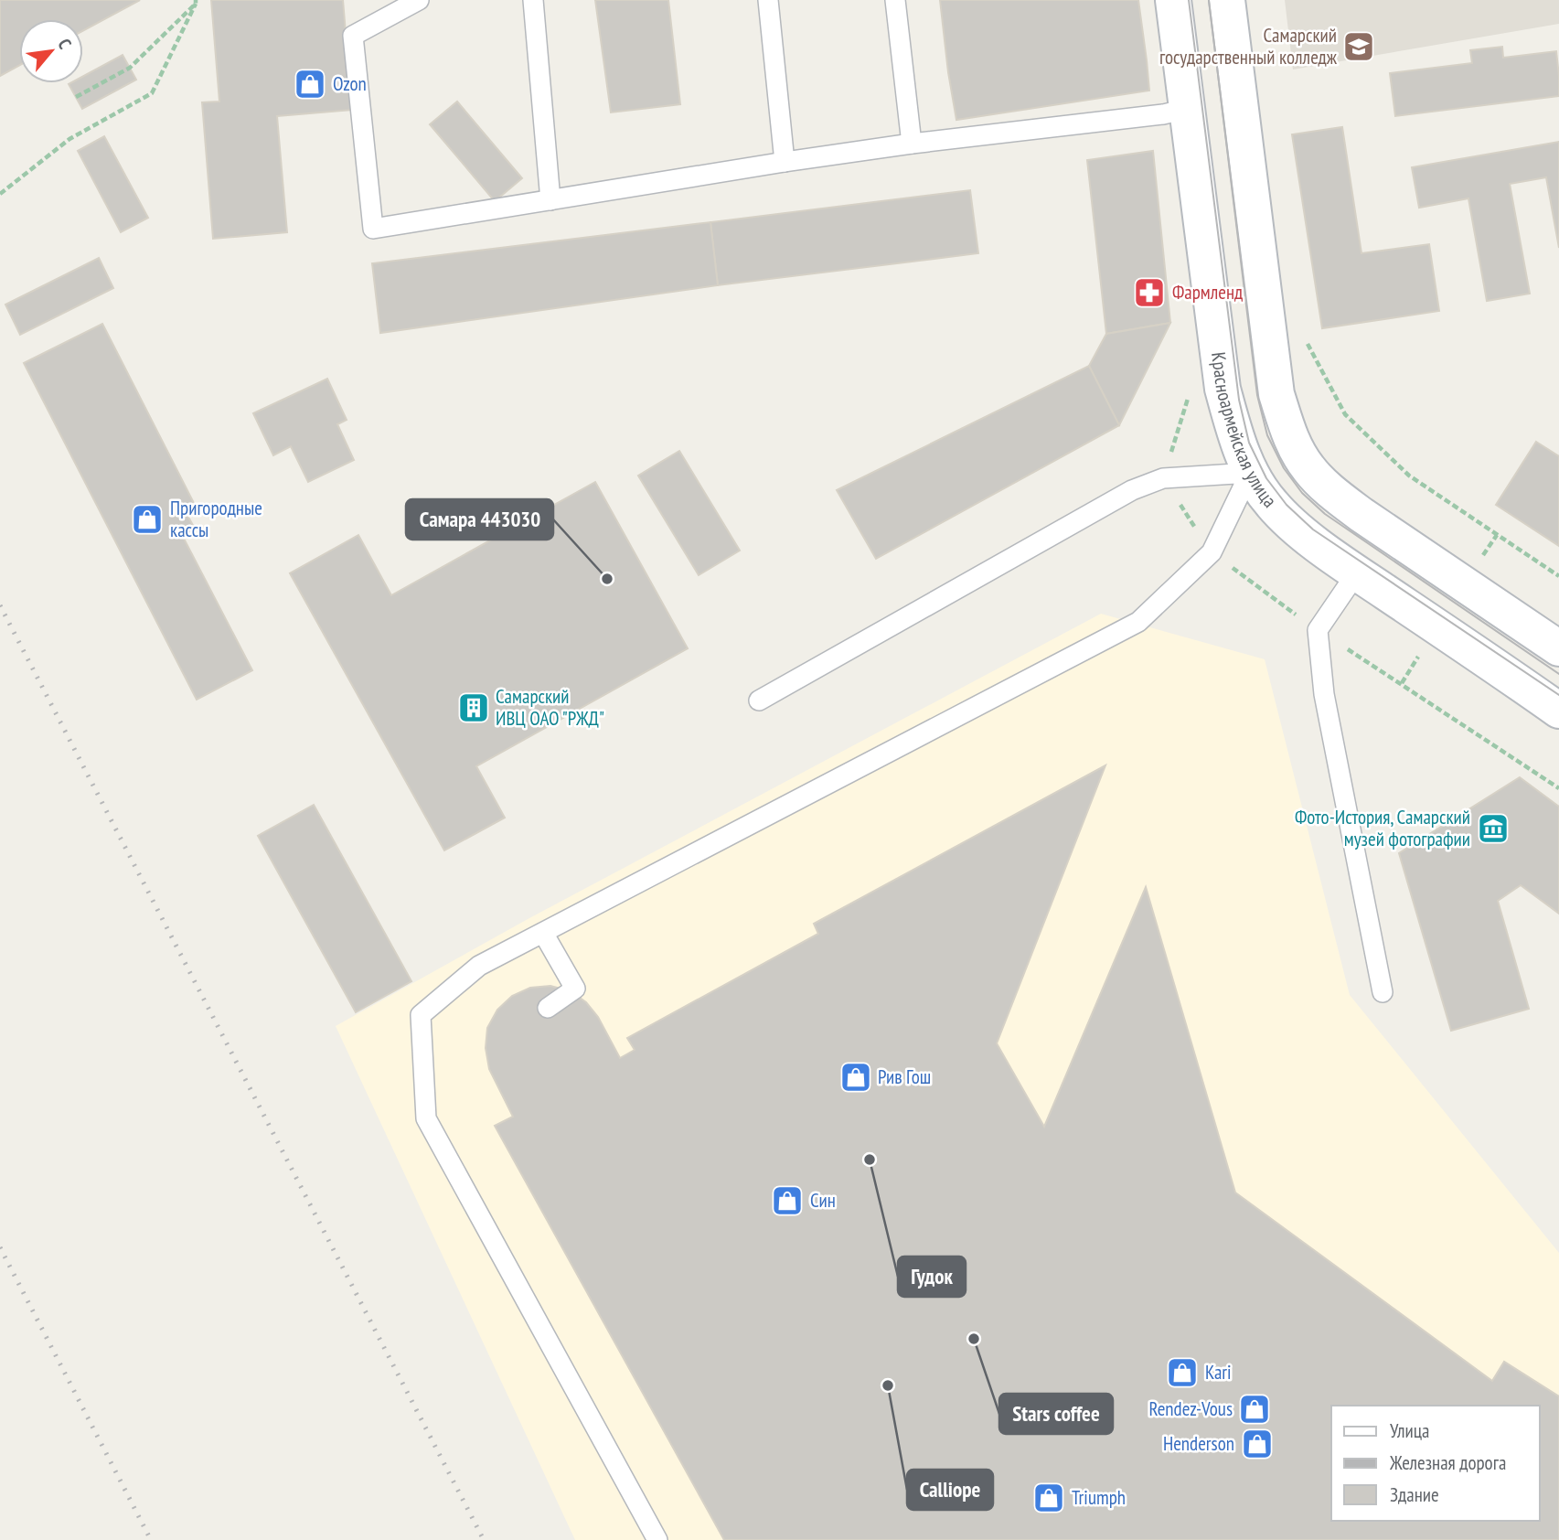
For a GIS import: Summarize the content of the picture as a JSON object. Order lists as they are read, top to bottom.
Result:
{
  "streets": {
    "main road": ["Красноармейская улица"]
  },
  "places": {
    "school or university": ["Самарский государственный колледж"],
    "shop": [
      "Ozon",
      "Пригородные кассы",
      "Рив Гош",
      "Син",
      "Kari",
      "Rendez-Vous",
      "Henderson",
      "Triumph"
    ],
    "pharmacy": ["Фармленд"],
    "other": [
      "Самара 443030",
      "Гудок",
      "Stars coffee",
      "Calliope"
    ],
    "building": ["Самарский ИВЦ ОАО \"РЖД\""],
    "museum": ["Фото-История, Самарский музей фотографии"]
  },
  "legend": ["Улица", "Железная дорога", "Здание"],
  "north": "top right"
}
